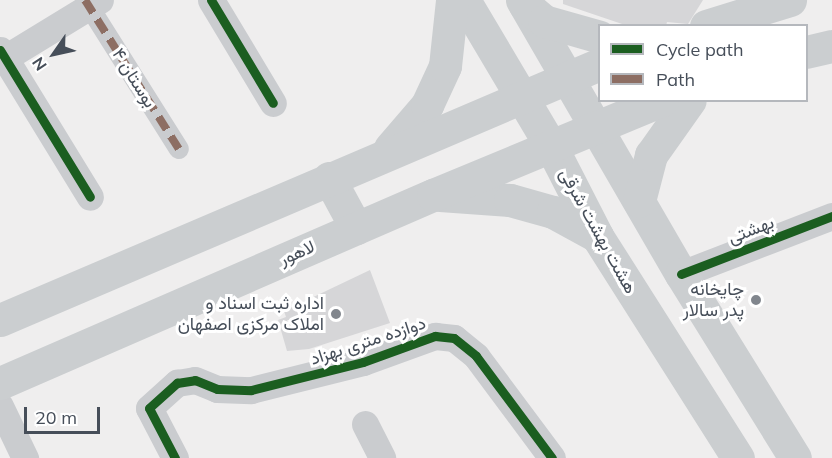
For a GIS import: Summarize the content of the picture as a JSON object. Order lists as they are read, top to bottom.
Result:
{
  "streets": {
    "main road": ["هشت بهشت شرقی", "لاهور"],
    "street": ["بوستان ۴", "بهشتی", "دوازده متری بهزاد"]
  },
  "crossings": [
    ["هشت بهشت شرقی", "لاهور"]
  ],
  "places": ["چایخانه پدر سالار", "اداره ثبت اسناد و املاک مرکزی اصفهان"],
  "legend": ["Cycle path", "Path"],
  "scale_bar": "20 m",
  "north": "bottom left"
}
